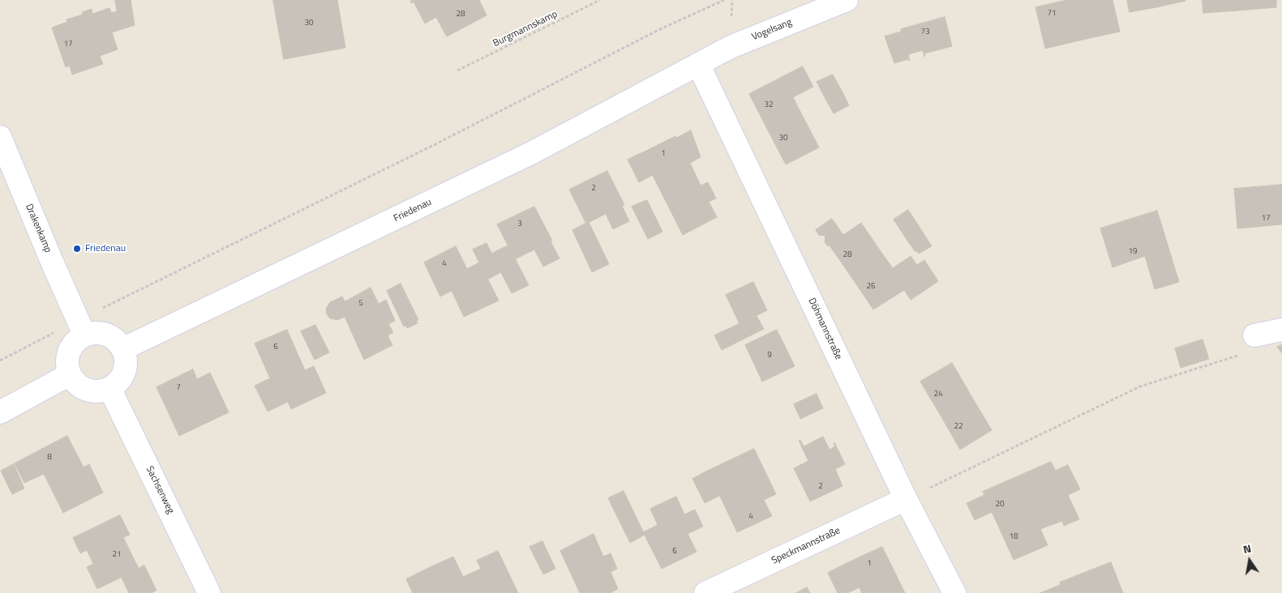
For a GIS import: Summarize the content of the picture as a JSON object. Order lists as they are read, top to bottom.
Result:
{
  "streets": {
    "street": [
      "Vogelsang",
      "Friedenau",
      "Drakenkamp",
      "Döhmannstraße",
      "Sachsenweg",
      "Speckmannstraße"
    ],
    "path": ["Burgmannskamp"]
  },
  "crossings": [
    ["Vogelsang", "Friedenau"],
    ["Vogelsang", "Döhmannstraße"],
    ["Friedenau", "Drakenkamp"],
    ["Friedenau", "Döhmannstraße"],
    ["Friedenau", "Sachsenweg"],
    ["Drakenkamp", "Sachsenweg"],
    ["Döhmannstraße", "Speckmannstraße"]
  ],
  "places": ["Friedenau"],
  "house_numbers": [
    "71",
    "28",
    "30",
    "73",
    "17",
    "32",
    "30",
    "1",
    "2",
    "17",
    "3",
    "19",
    "28",
    "4",
    "26",
    "5",
    "6",
    "9",
    "7",
    "24",
    "22",
    "8",
    "2",
    "20",
    "4",
    "18",
    "6",
    "21",
    "1"
  ],
  "north": "top"
}
